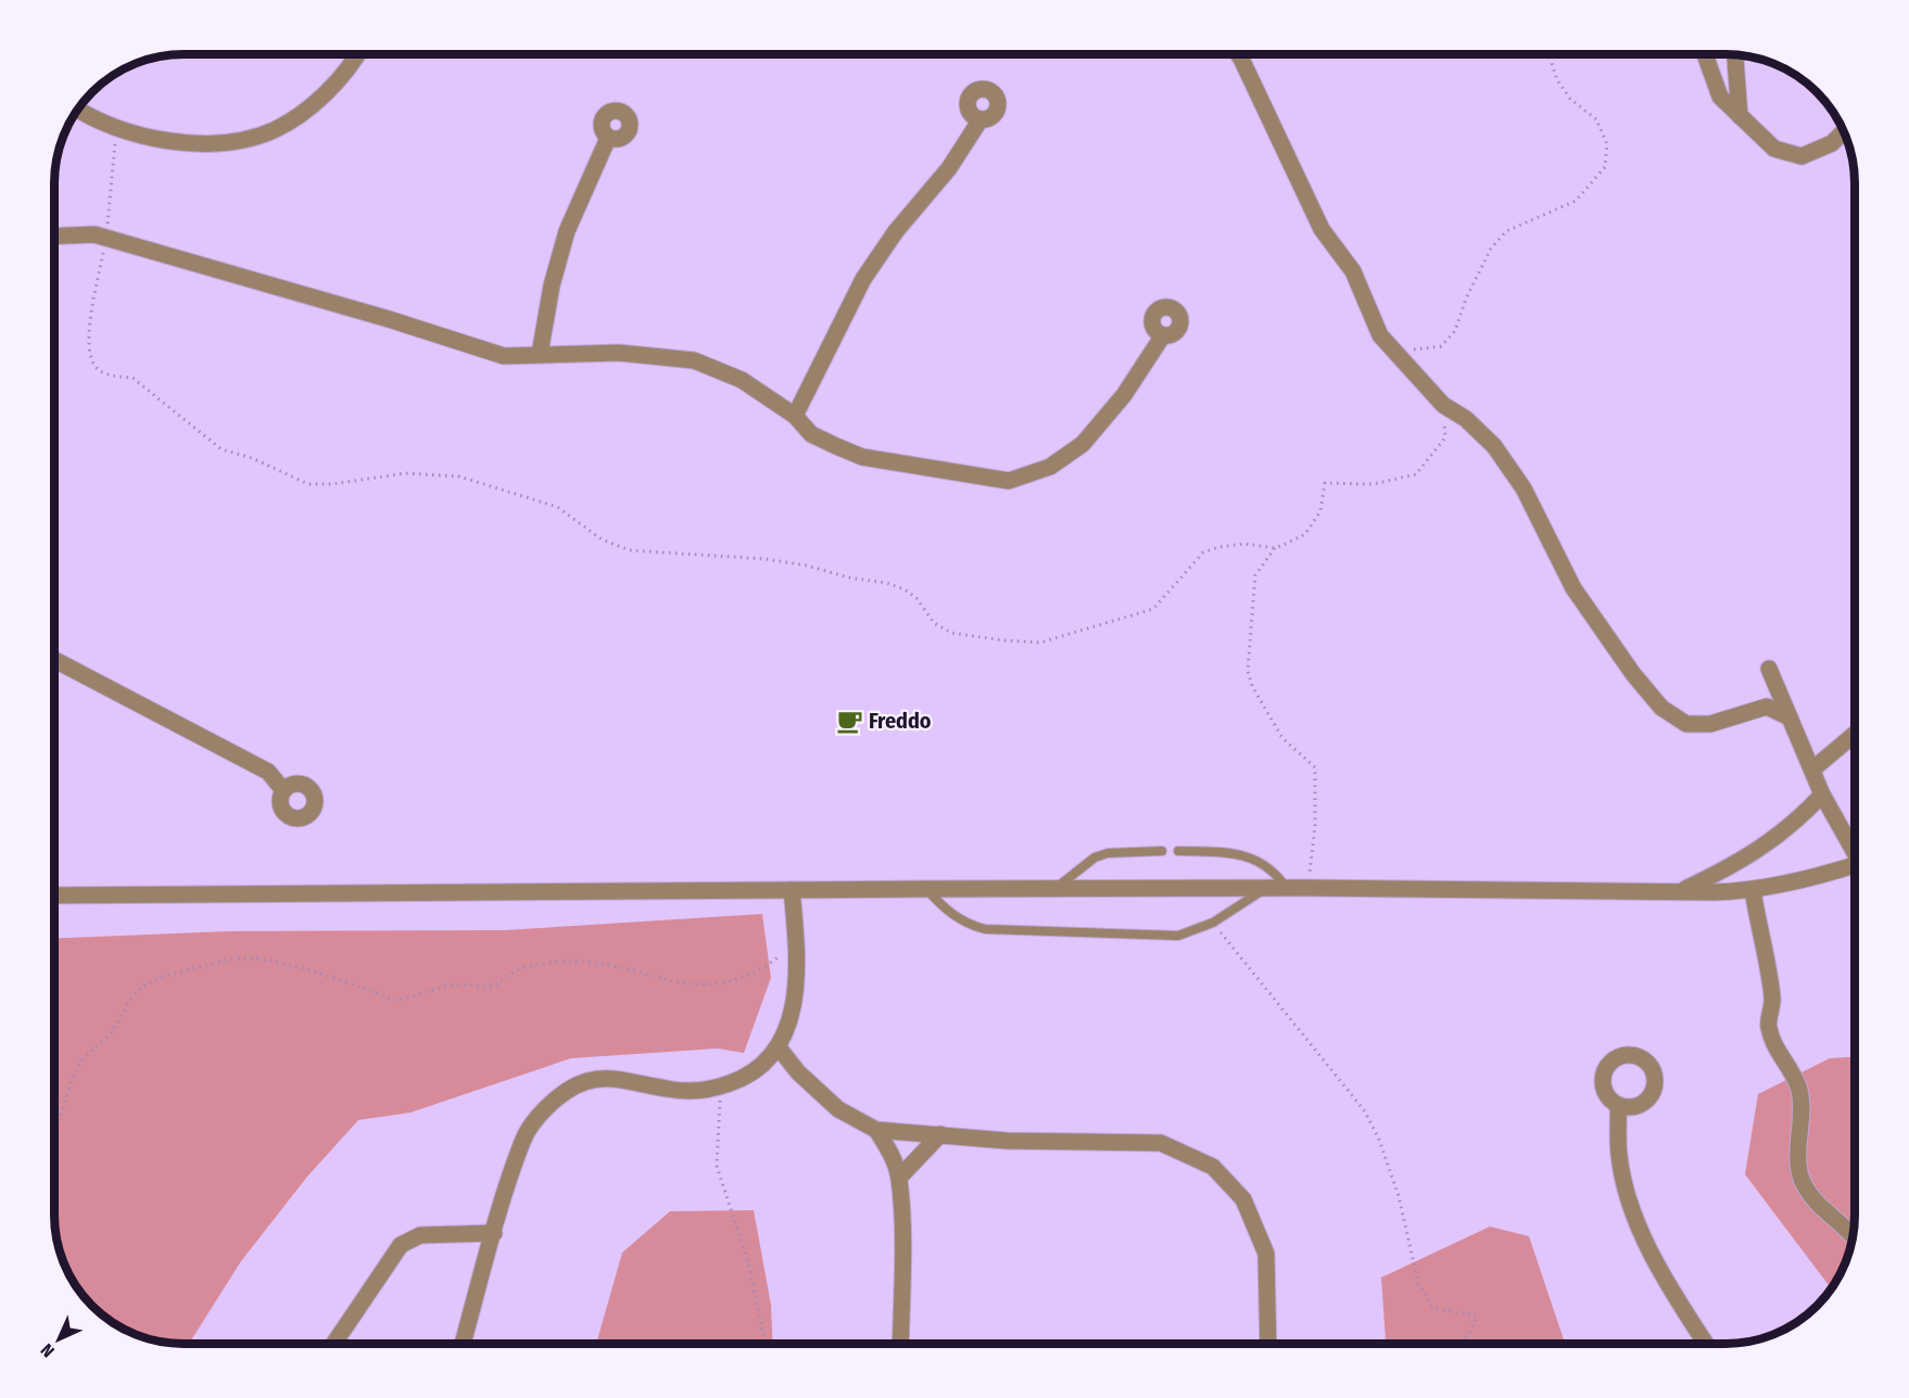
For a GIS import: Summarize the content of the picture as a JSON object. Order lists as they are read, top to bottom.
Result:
{
  "places": {
    "cafe": ["Freddo"]
  },
  "north": "bottom left"
}
